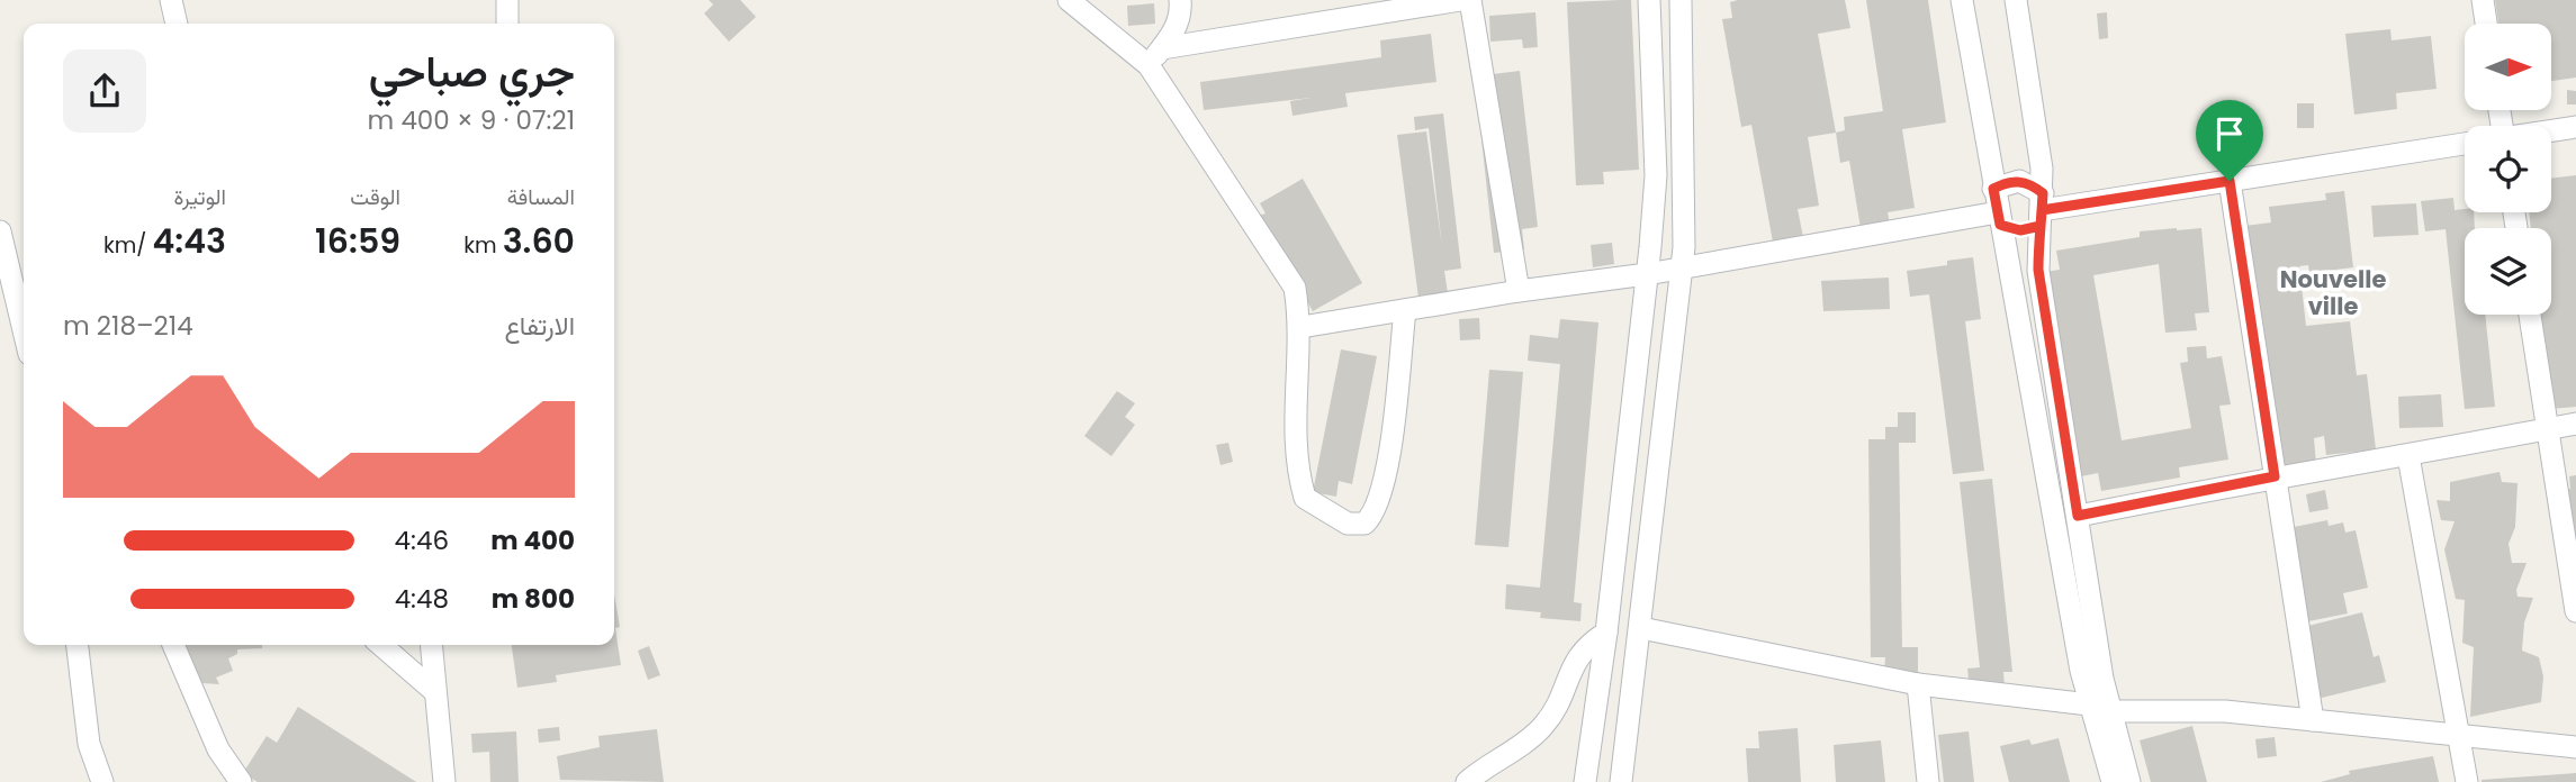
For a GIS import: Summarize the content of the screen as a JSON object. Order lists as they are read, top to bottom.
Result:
{
  "districts": ["Nouvelle ville"],
  "north": "right",
  "page": {
    "heading": ["جري صباحي", "07:21 · 9 × 400 m"],
    "stats": [
      ["المسافة", "3.60 km"],
      ["الوقت", "16:59"],
      ["الوتيرة", "4:43 /km"]
    ],
    "chart": ["الارتفاع", "214–218 m"],
    "list": [
      {
        "name": "400 m",
        "note": "4:46"
      },
      {
        "name": "800 m",
        "note": "4:48"
      }
    ]
  }
}
